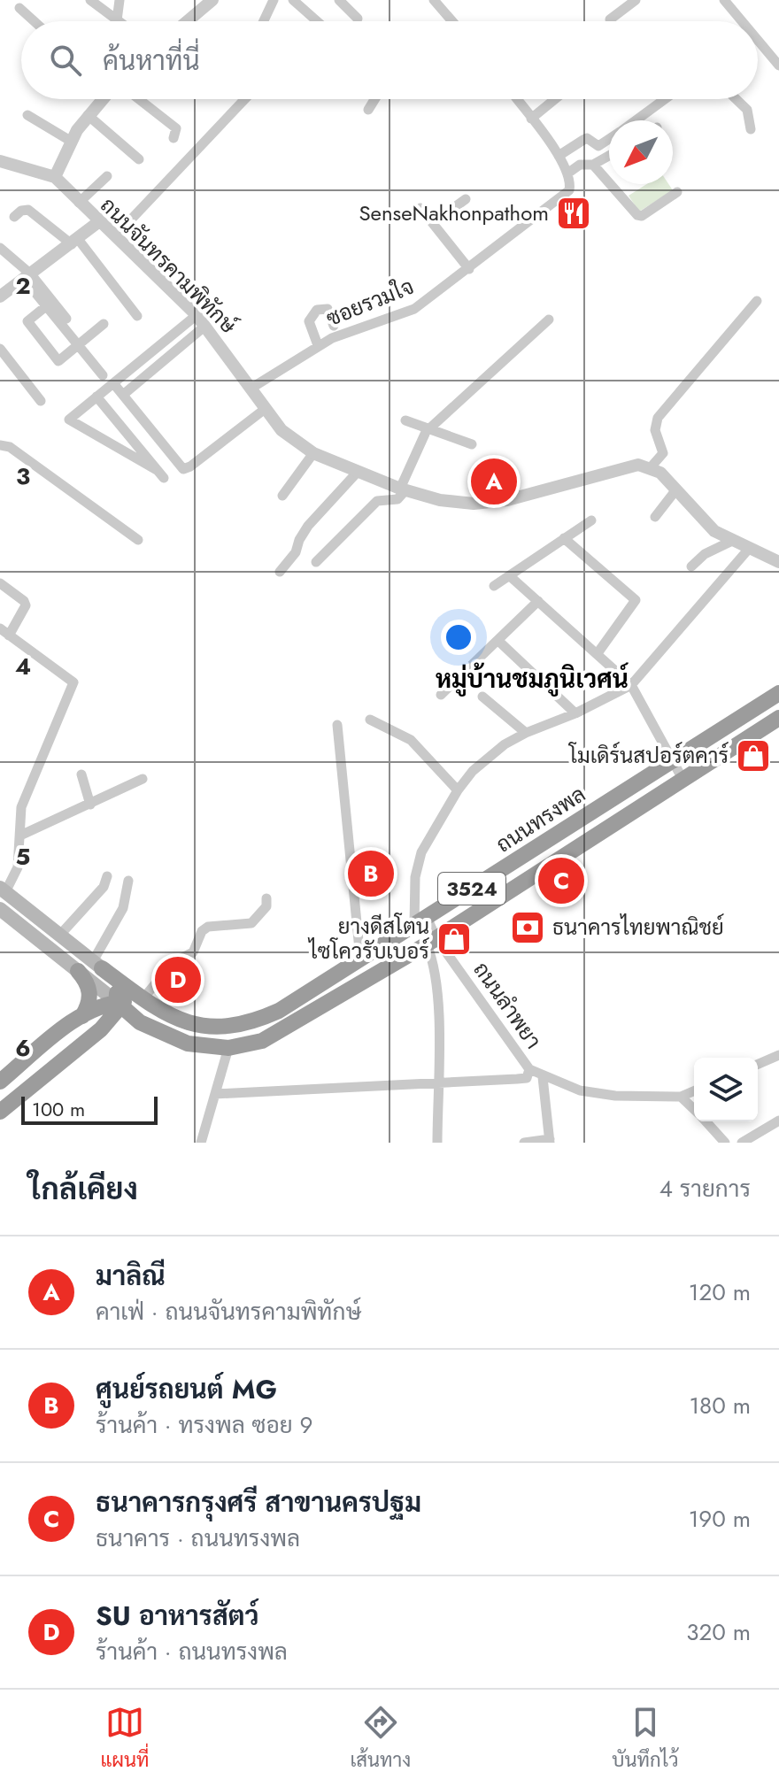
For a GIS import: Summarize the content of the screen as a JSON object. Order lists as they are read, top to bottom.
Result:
{
  "streets": {
    "highway": ["ถนนทรงพล", "3524"],
    "street": ["ถนนจันทรคามพิทักษ์", "ซอยรวมใจ", "ถนนลำพยา"]
  },
  "crossings": [
    ["ถนนจันทรคามพิทักษ์", "ซอยรวมใจ"],
    ["ถนนทรงพล", "ถนนลำพยา"]
  ],
  "districts": ["หมู่บ้านชมภูนิเวศน์"],
  "places": {
    "restaurant": ["SenseNakhonpathom"],
    "shop": ["โมเดิร์นสปอร์ตคาร์", "ยางดีสโตน ไซโควรับเบอร์"],
    "bank": ["ธนาคารไทยพาณิชย์"]
  },
  "scale_bar": "100 m",
  "north": "bottom left",
  "page": {
    "search": "ค้นหาที่นี่",
    "pins": [
      "A",
      "B",
      "C",
      "D"
    ],
    "scale": "100 m",
    "heading": ["ใกล้เคียง", "4 รายการ"],
    "list": [
      {
        "mark": "A",
        "name": "มาลิณี",
        "note": "คาเฟ่ · ถนนจันทรคามพิทักษ์",
        "value": "120 m"
      },
      {
        "mark": "B",
        "name": "ศูนย์รถยนต์ MG",
        "note": "ร้านค้า · ทรงพล ซอย 9",
        "value": "180 m"
      },
      {
        "mark": "C",
        "name": "ธนาคารกรุงศรี สาขานครปฐม",
        "note": "ธนาคาร · ถนนทรงพล",
        "value": "190 m"
      },
      {
        "mark": "D",
        "name": "SU อาหารสัตว์",
        "note": "ร้านค้า · ถนนทรงพล",
        "value": "320 m"
      }
    ],
    "nav": ["แผนที่", "เส้นทาง", "บันทึกไว้"]
  },
  "grid": {
    "rows": [
      "2",
      "3",
      "4",
      "5",
      "6"
    ]
  }
}
